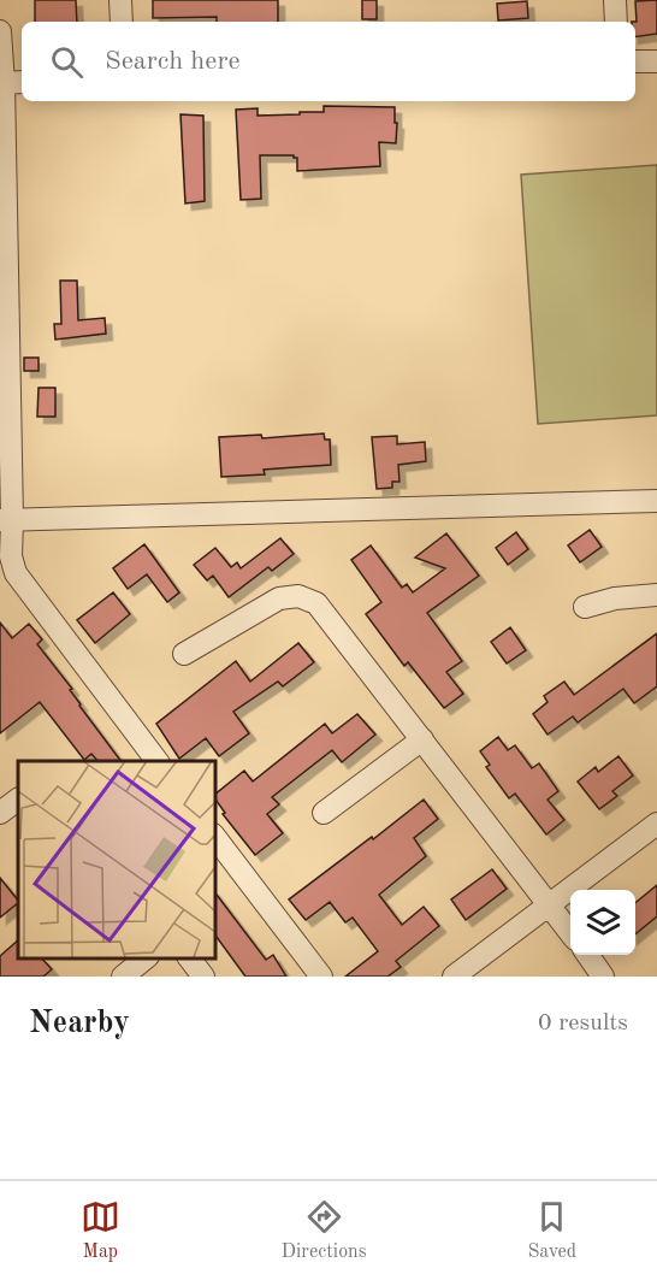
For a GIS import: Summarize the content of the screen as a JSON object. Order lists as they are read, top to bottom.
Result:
{
  "page": {
    "search": "Search here",
    "heading": ["Nearby", "0 results"],
    "nav": ["Map", "Directions", "Saved"]
  }
}
